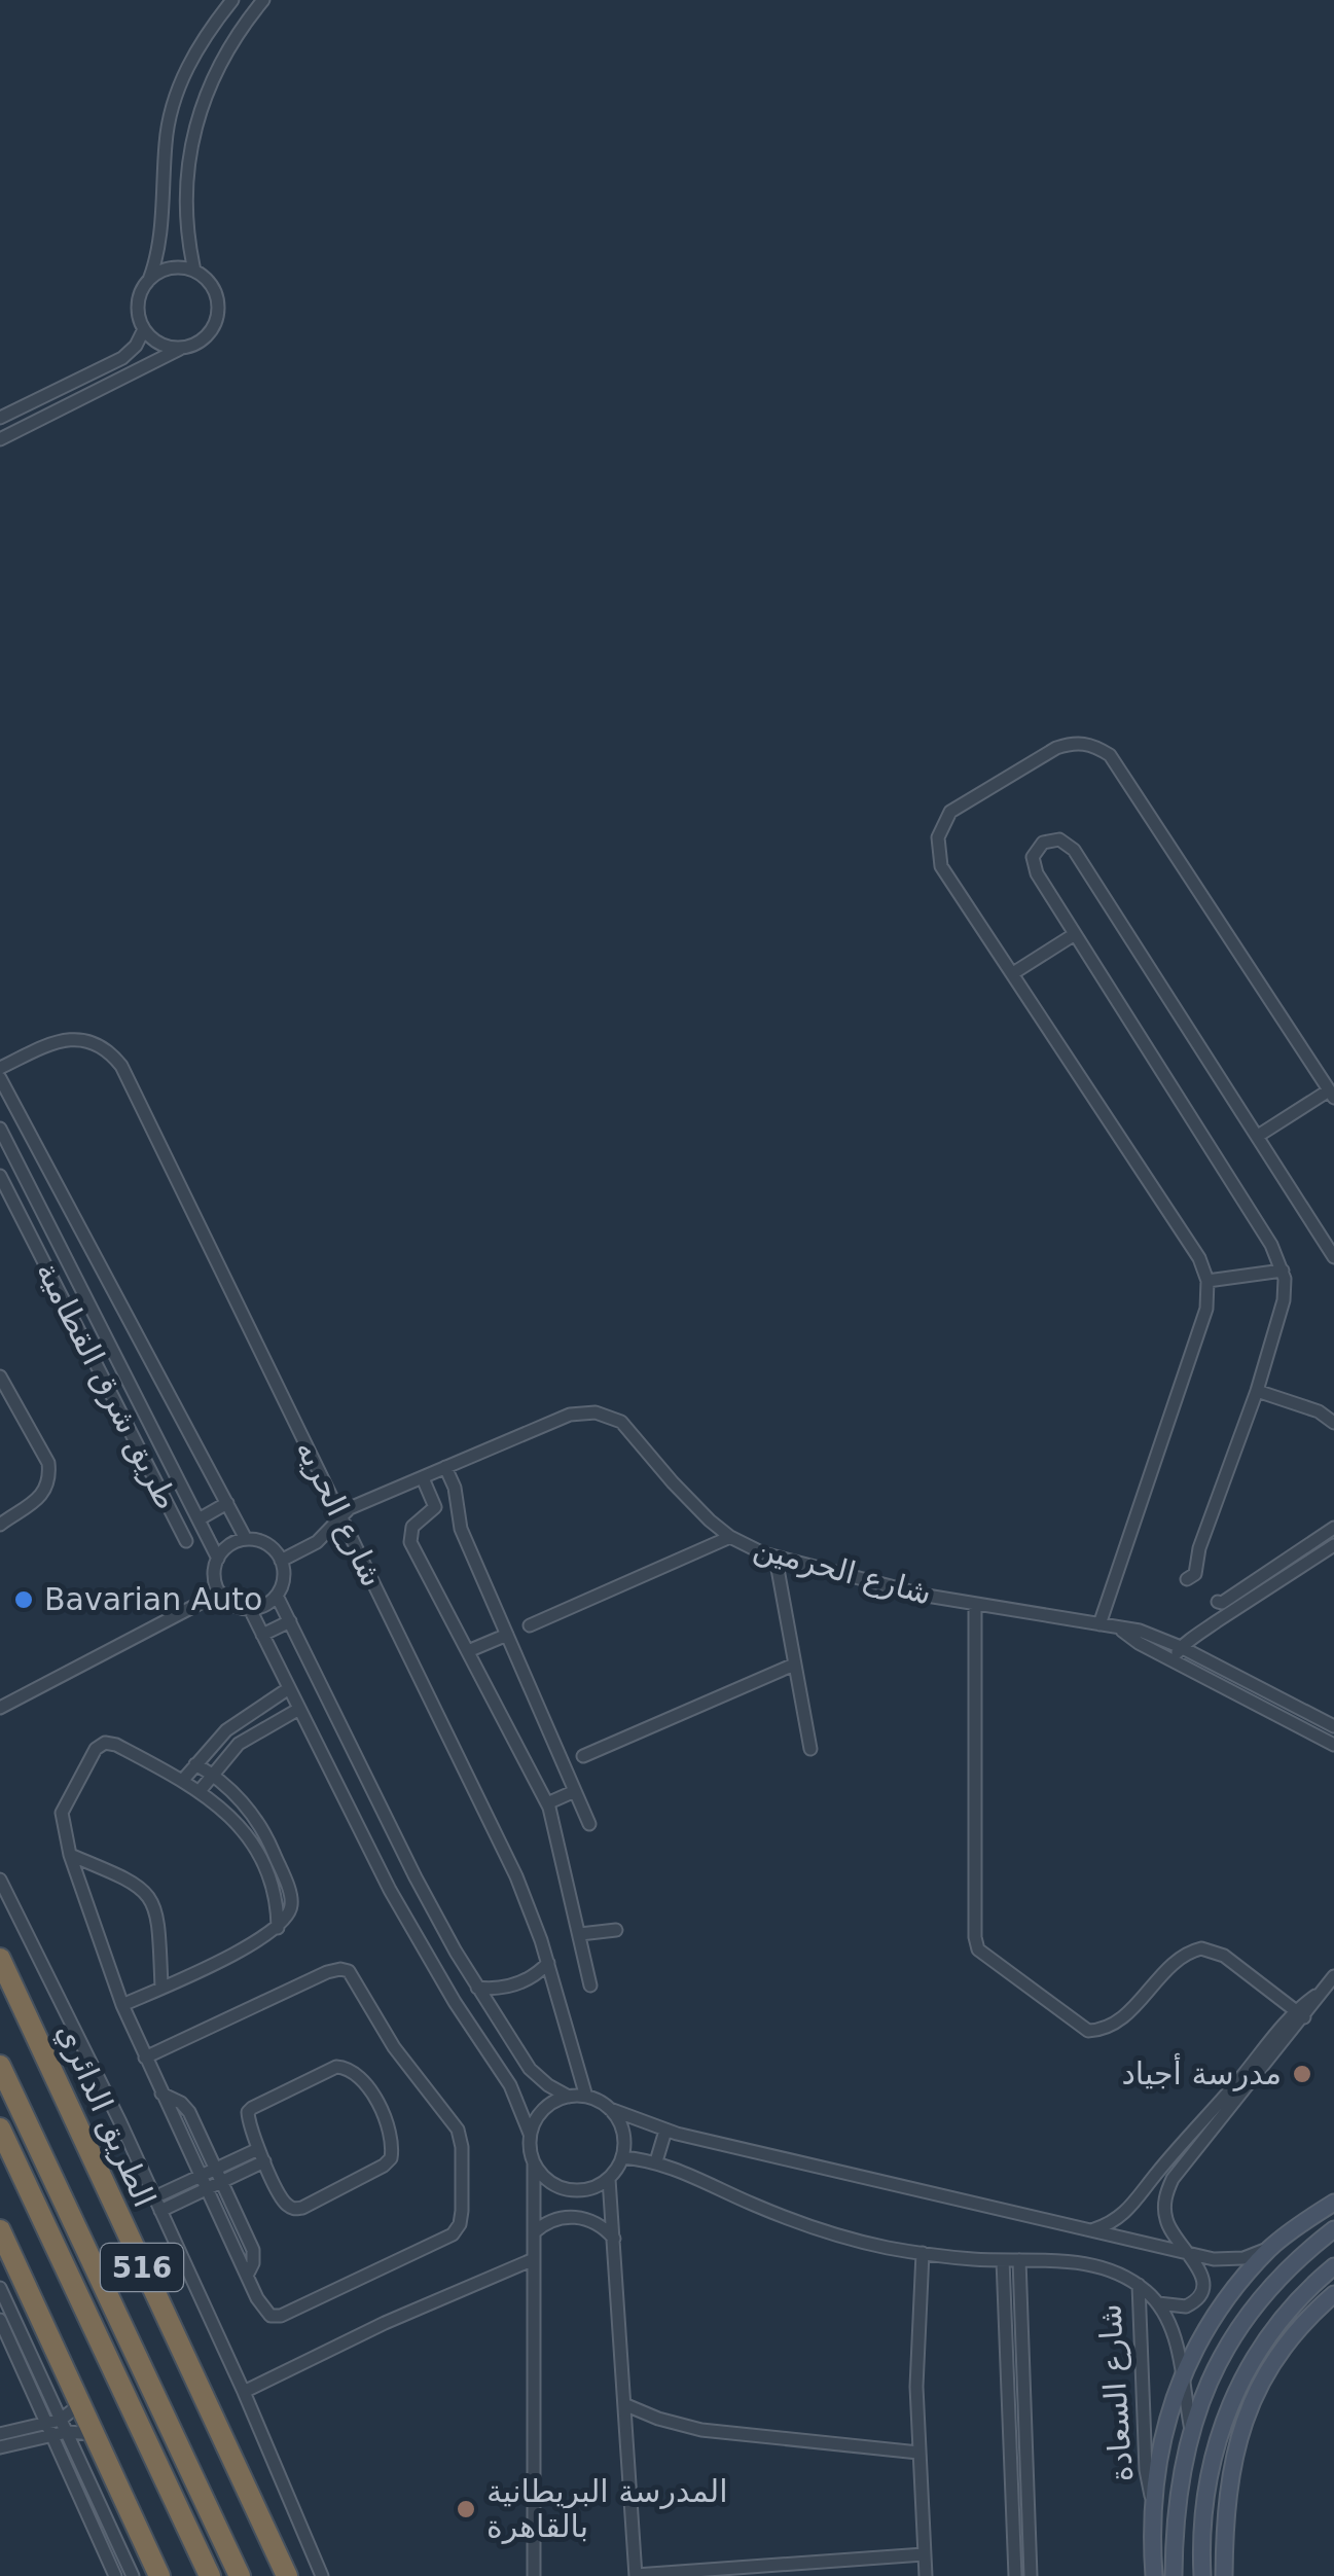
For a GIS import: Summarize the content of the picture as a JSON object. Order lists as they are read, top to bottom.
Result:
{
  "streets": {
    "highway": ["الطريق الدائري", "516"],
    "street": [
      "طريق شرق القطامية",
      "شارع الحريه",
      "شارع الحرمين",
      "شارع السعادة"
    ]
  },
  "crossings": [
    ["شارع الحريه", "شارع الحرمين"]
  ],
  "places": ["Bavarian Auto", "مدرسة أجياد", "المدرسة البريطانية بالقاهرة"]
}
